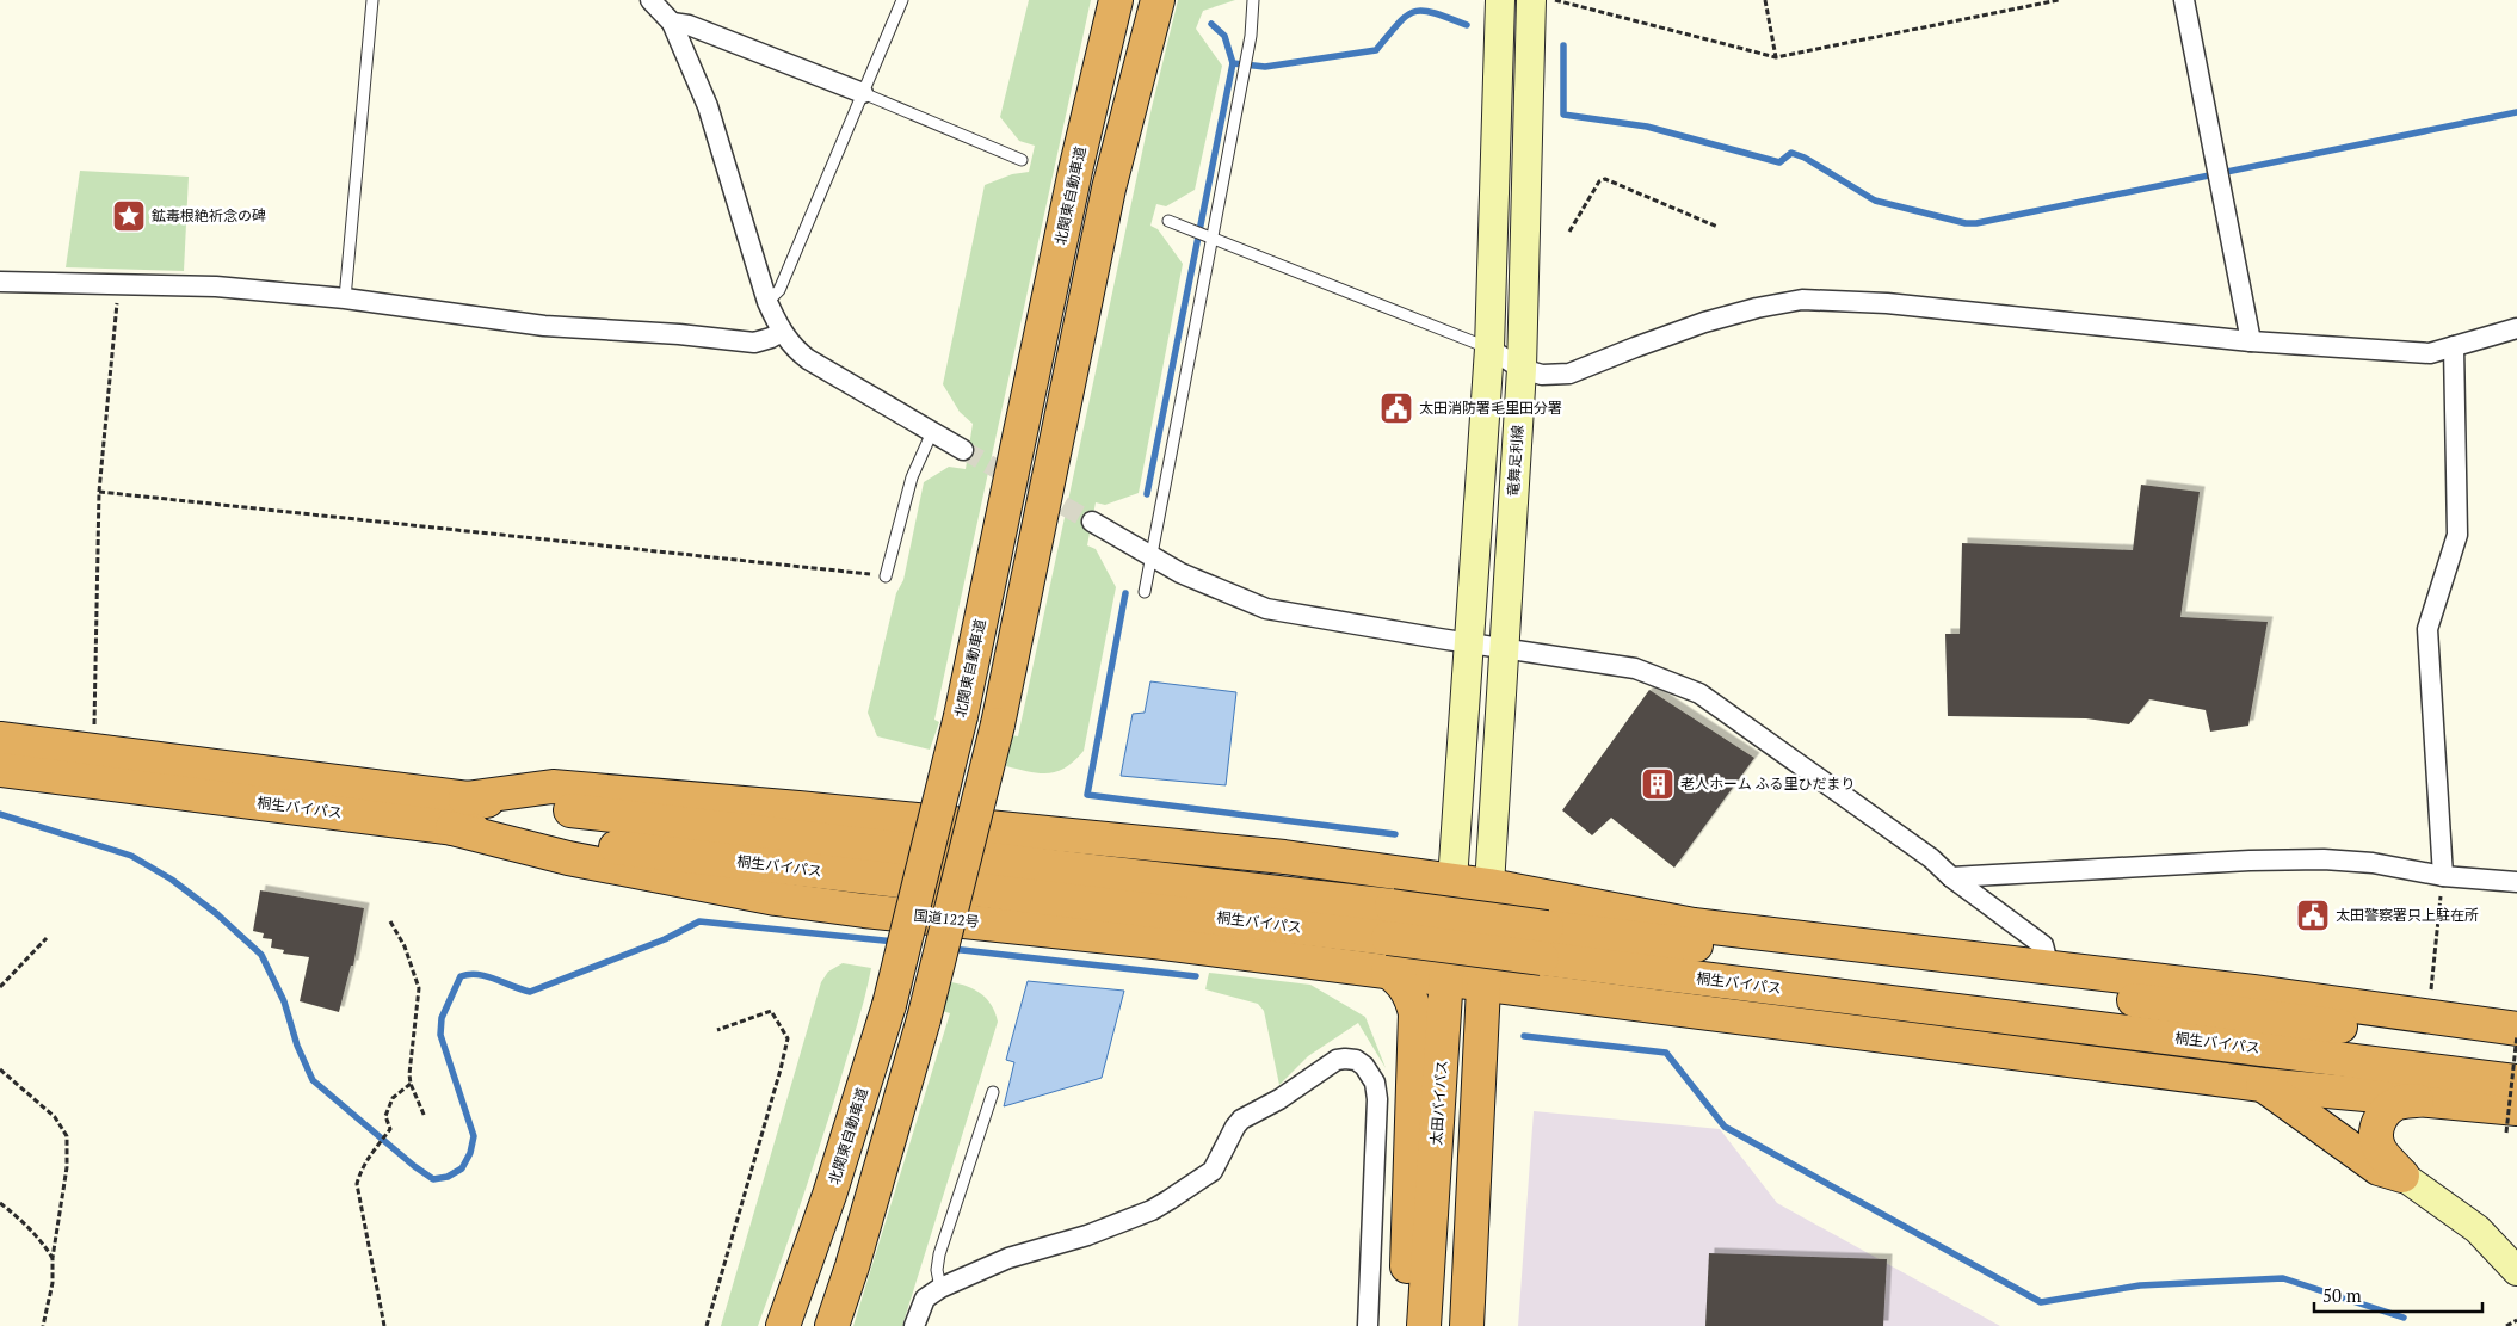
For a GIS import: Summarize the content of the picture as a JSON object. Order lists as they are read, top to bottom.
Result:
{
  "streets": {
    "highway": [
      "北関東自動車道",
      "桐生バイパス",
      "国道122号",
      "太田バイパス"
    ],
    "main road": ["竜舞足利線"]
  },
  "crossings": [
    ["桐生バイパス", "国道122号"],
    ["国道122号", "太田バイパス"]
  ],
  "places": {
    "place": ["鉱毒根絶祈念の碑"],
    "public building": ["太田消防署毛里田分署", "太田警察署只上駐在所"],
    "building": ["老人ホーム ふる里ひだまり"]
  },
  "scale_bar": "50 m"
}
